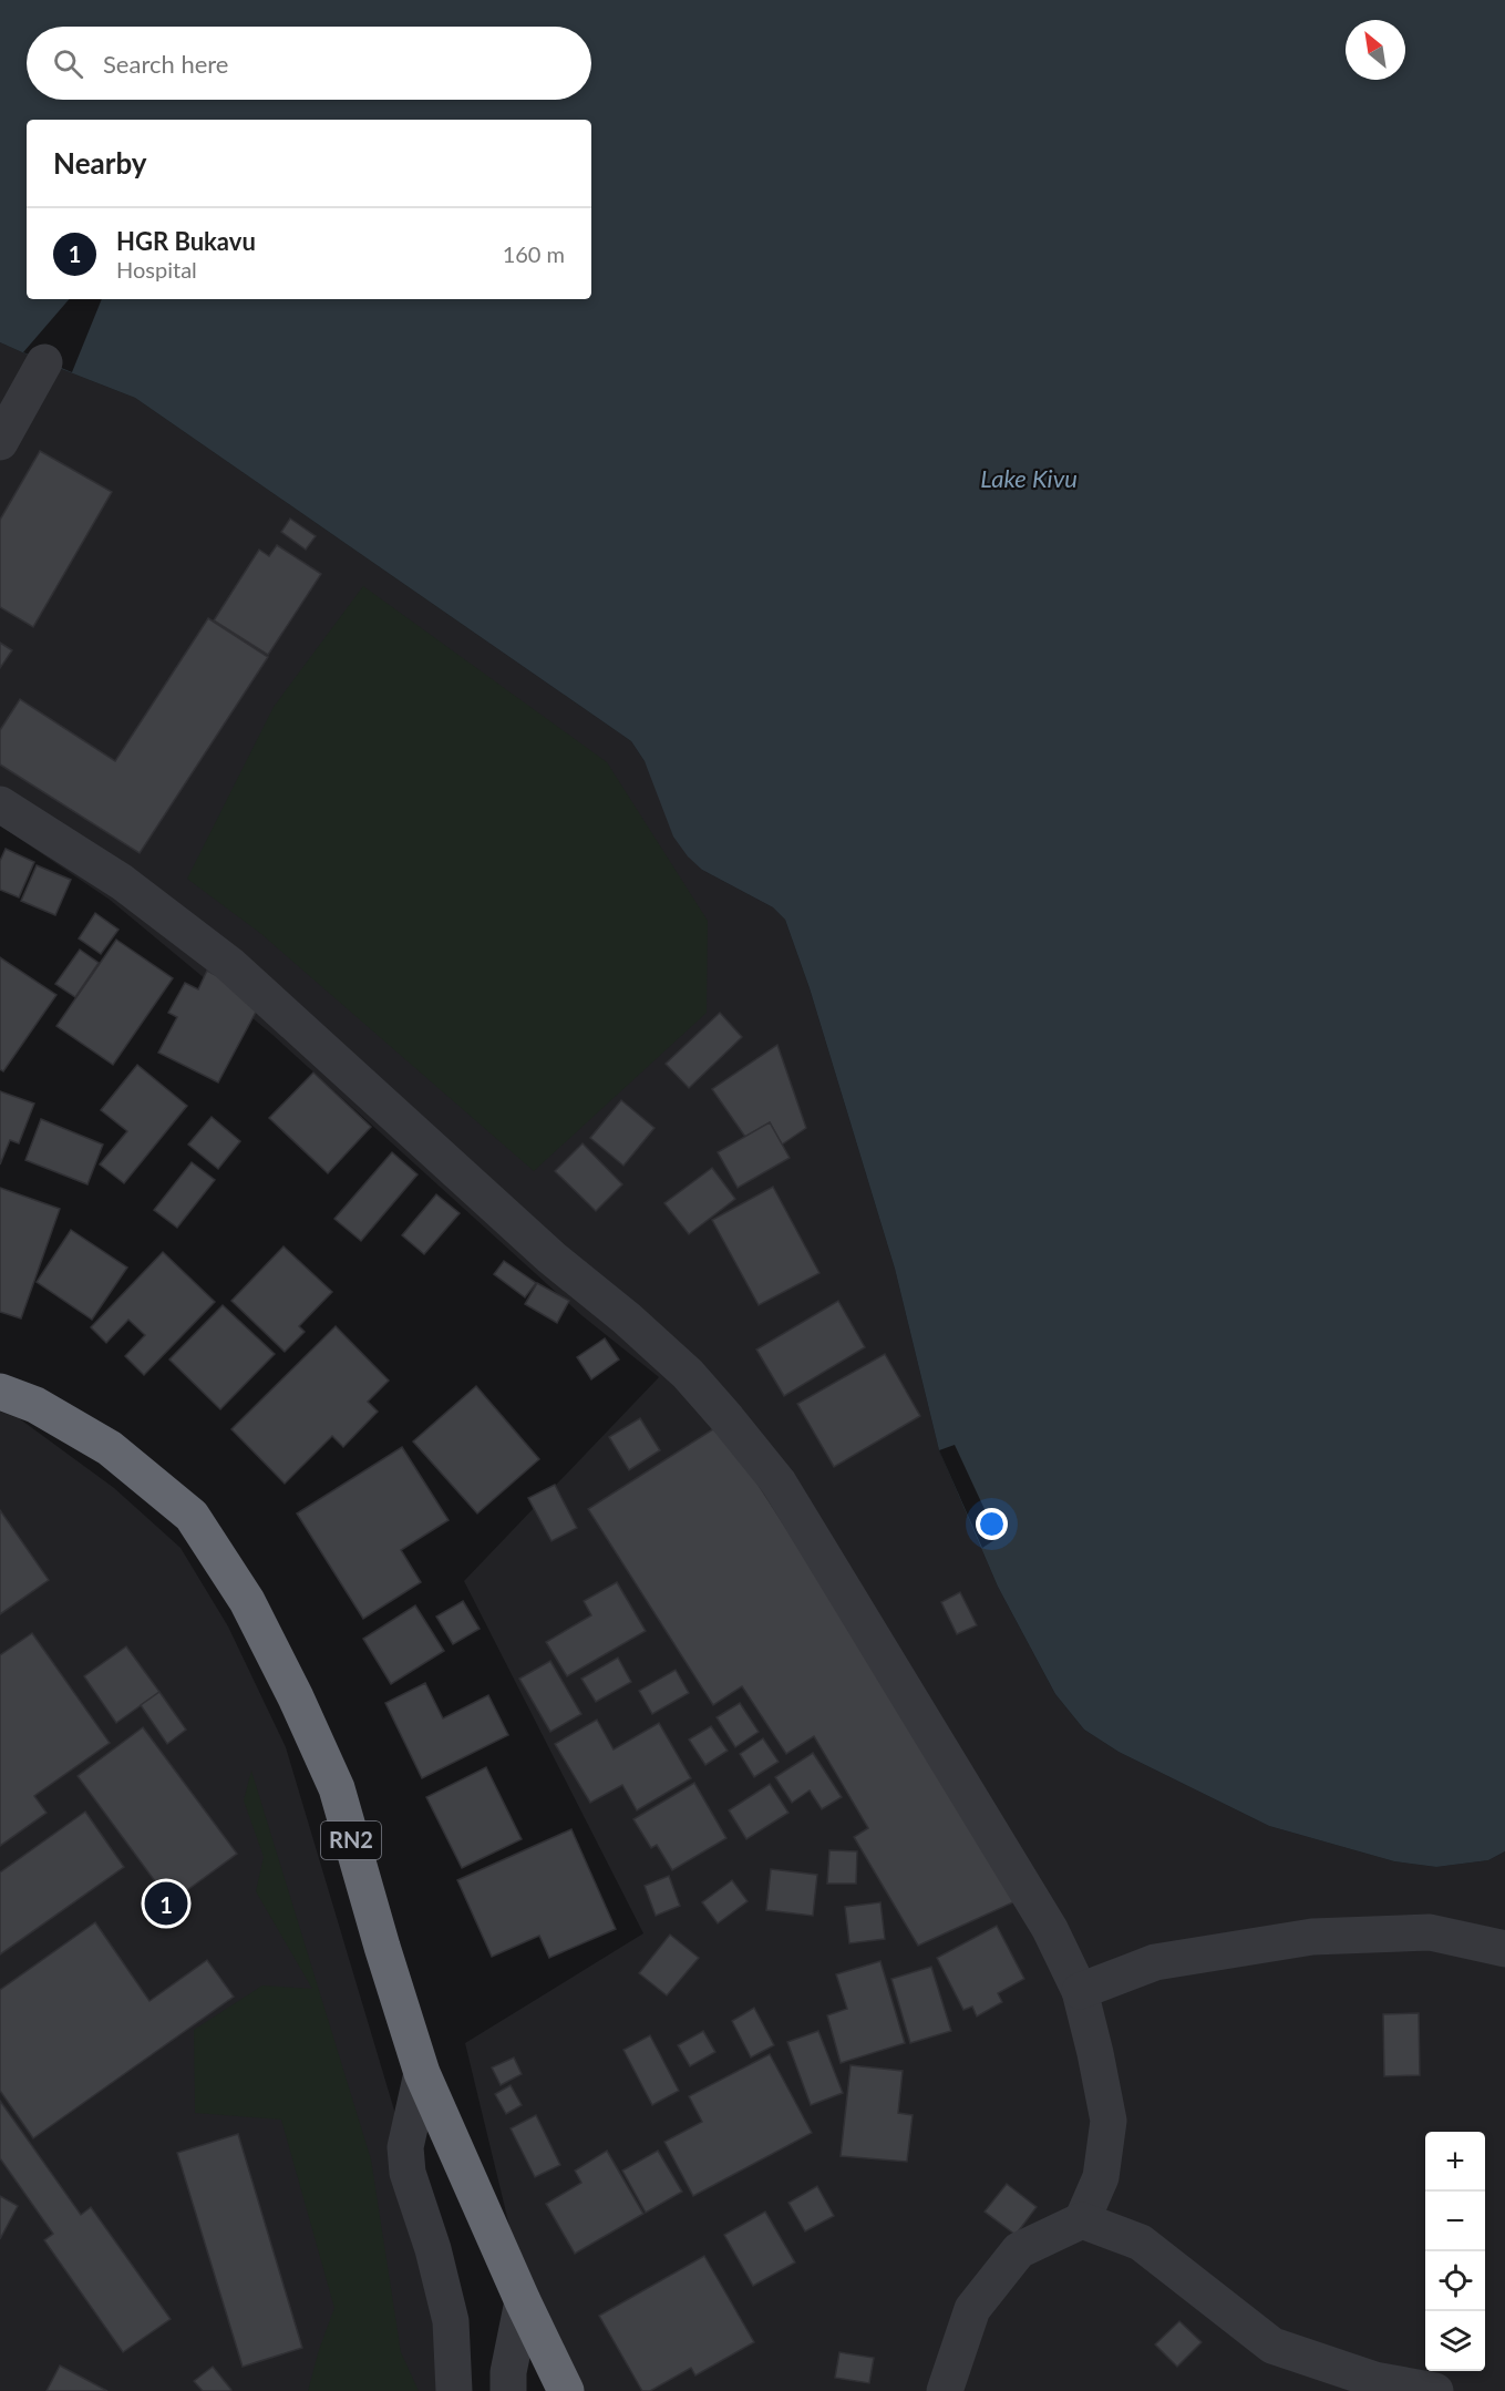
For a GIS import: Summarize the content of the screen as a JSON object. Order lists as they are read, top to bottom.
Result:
{
  "streets": {
    "highway": ["RN2"]
  },
  "water": ["Lake Kivu"],
  "north": "top left",
  "page": {
    "search": "Search here",
    "heading": "Nearby",
    "list": [
      {
        "mark": "1",
        "name": "HGR Bukavu",
        "note": "Hospital",
        "value": "160 m"
      }
    ],
    "pins": "1",
    "map_buttons": ["+", "−"]
  }
}
